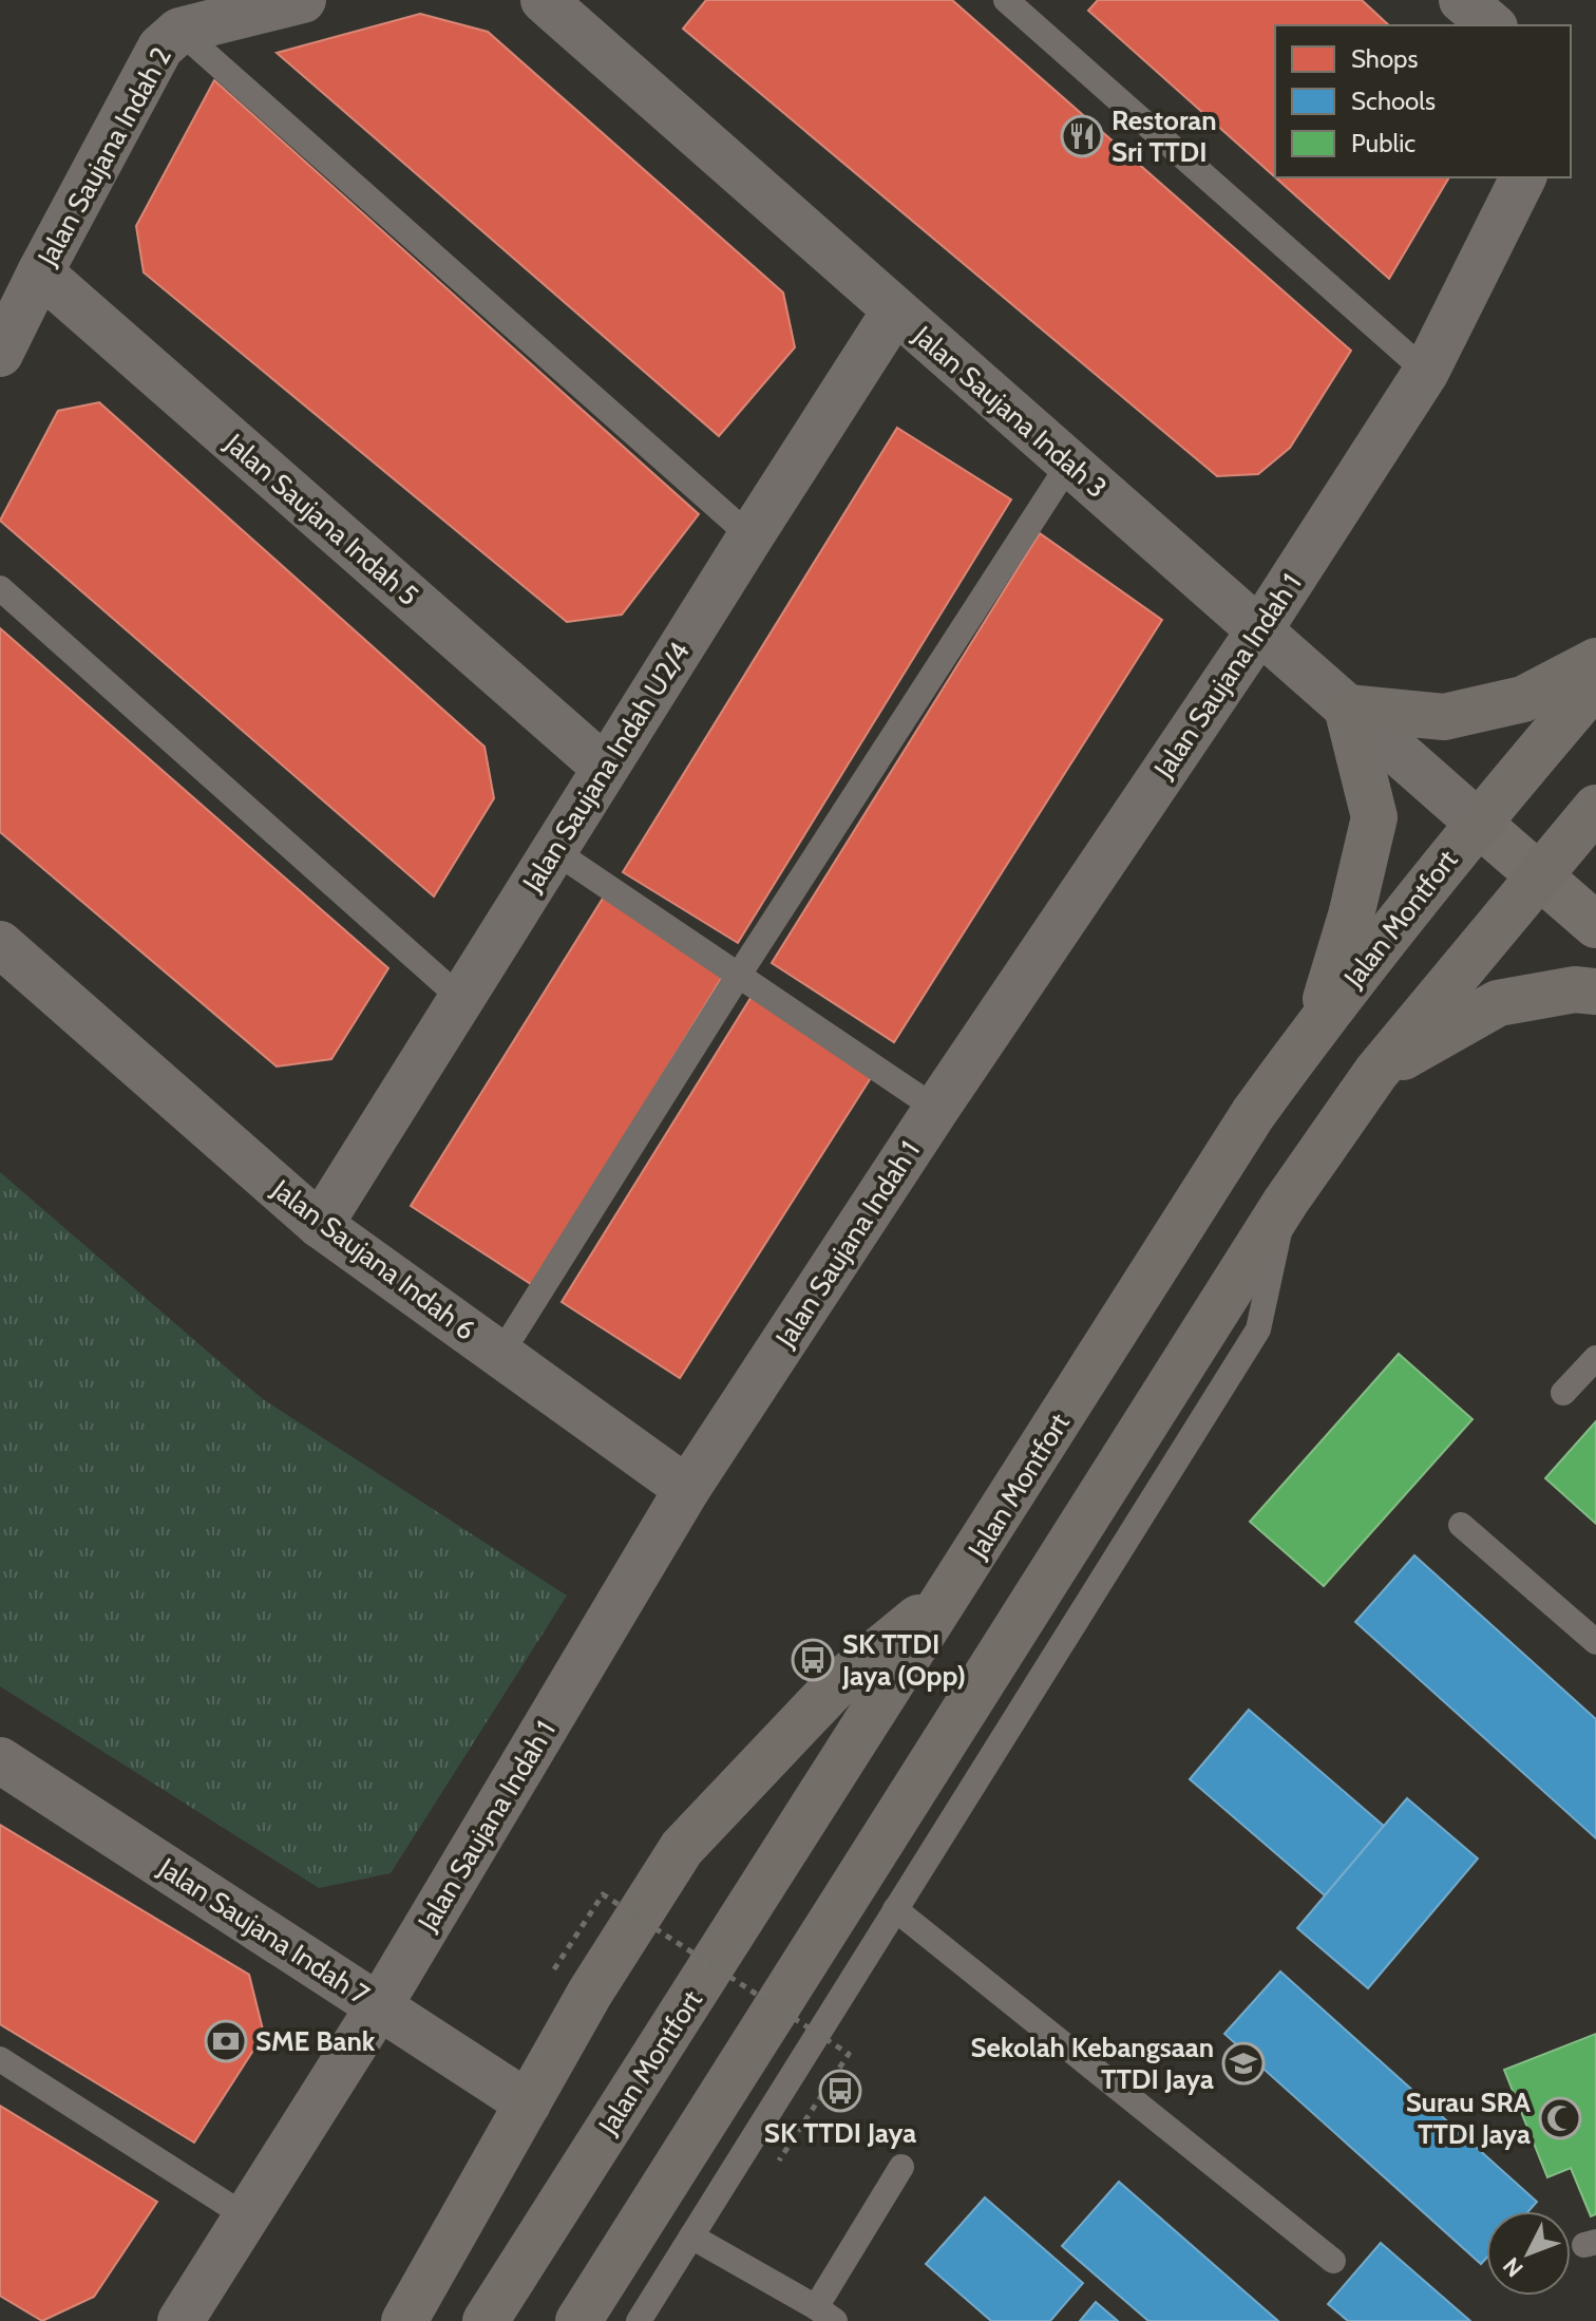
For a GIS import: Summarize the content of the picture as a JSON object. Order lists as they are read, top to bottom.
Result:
{
  "streets": {
    "main road": ["Jalan Montfort"],
    "street": [
      "Jalan Saujana Indah 2",
      "Jalan Saujana Indah 3",
      "Jalan Saujana Indah 5",
      "Jalan Saujana Indah 1",
      "Jalan Saujana Indah U2/4",
      "Jalan Saujana Indah 6",
      "Jalan Saujana Indah 7"
    ]
  },
  "crossings": [
    ["Jalan Saujana Indah 2", "Jalan Saujana Indah 5"],
    ["Jalan Saujana Indah 3", "Jalan Saujana Indah 1"],
    ["Jalan Saujana Indah 3", "Jalan Saujana Indah U2/4"],
    ["Jalan Saujana Indah 3", "Jalan Montfort"],
    ["Jalan Saujana Indah 5", "Jalan Saujana Indah U2/4"],
    ["Jalan Saujana Indah 1", "Jalan Saujana Indah 6"],
    ["Jalan Saujana Indah 1", "Jalan Saujana Indah 7"],
    ["Jalan Saujana Indah U2/4", "Jalan Saujana Indah 6"]
  ],
  "places": {
    "restaurant": ["Restoran Sri TTDI"],
    "bus stop": ["SK TTDI Jaya (Opp)", "SK TTDI Jaya"],
    "bank": ["SME Bank"],
    "school or university": ["Sekolah Kebangsaan TTDI Jaya"],
    "mosque": ["Surau SRA TTDI Jaya"]
  },
  "legend": ["Shops", "Schools", "Public"],
  "north": "bottom left"
}
